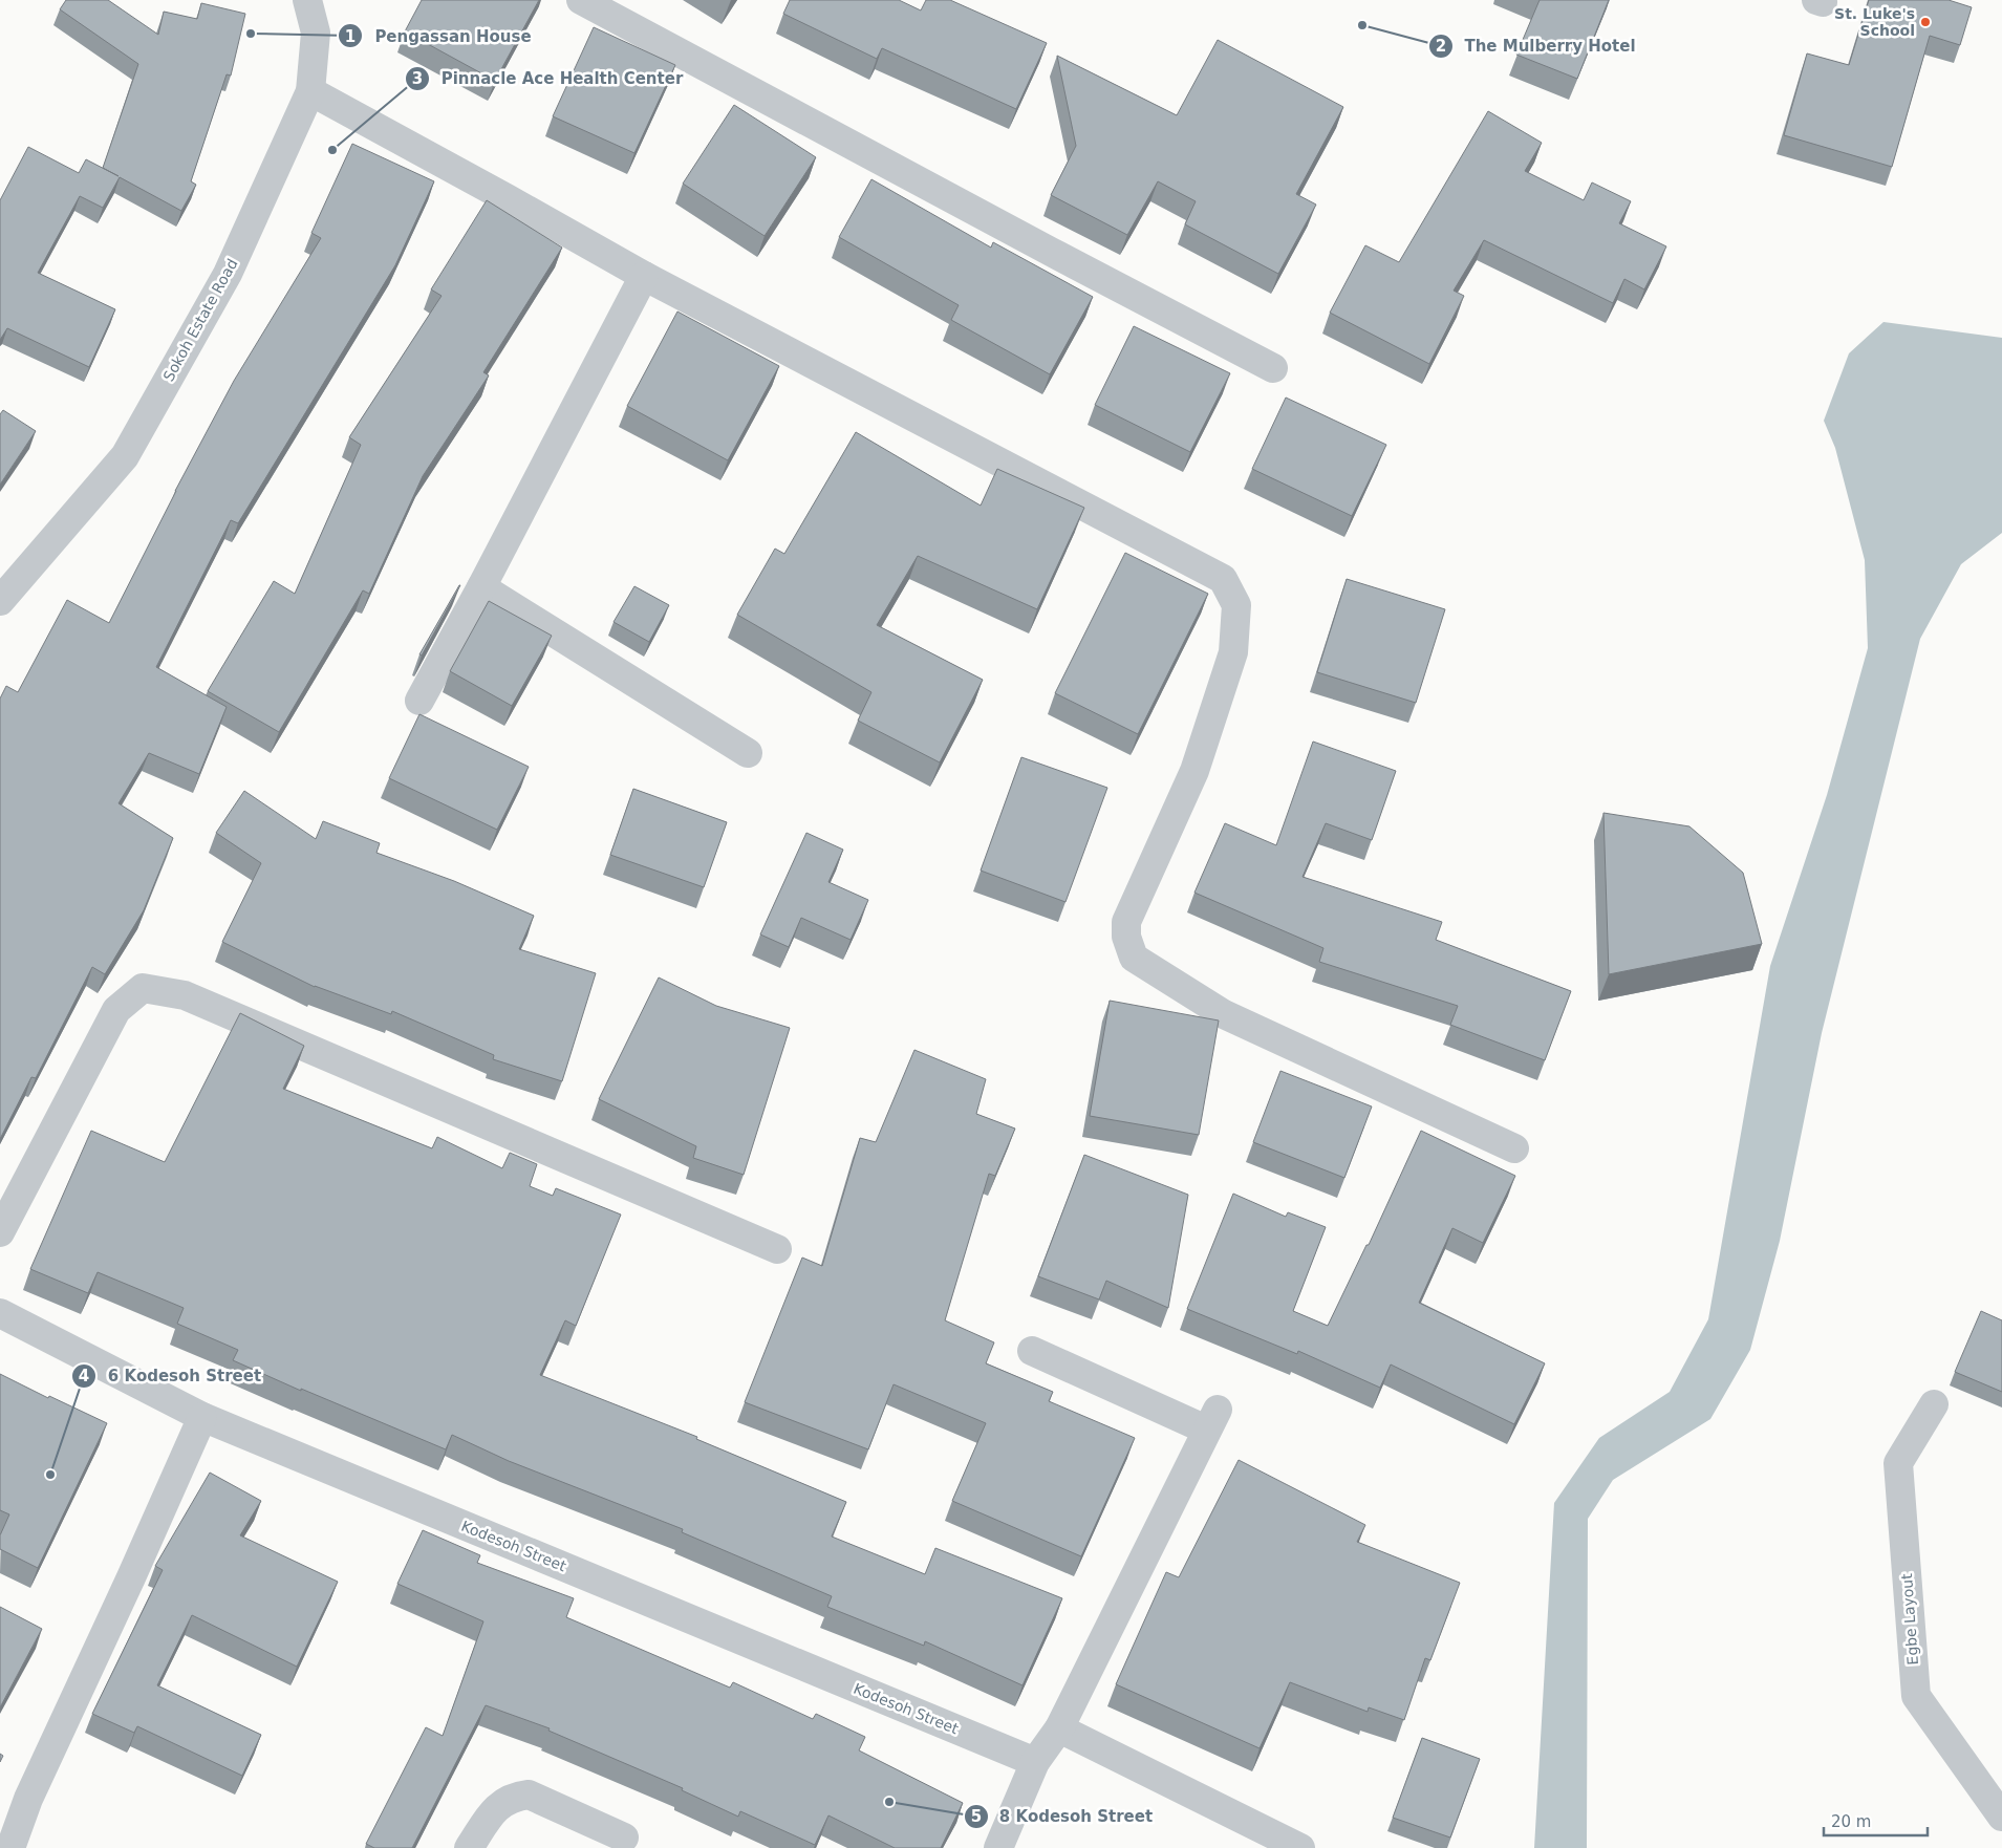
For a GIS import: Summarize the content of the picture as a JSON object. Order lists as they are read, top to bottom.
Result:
{
  "streets": {
    "street": ["Sokoh Estate Road", "Kodesoh Street", "Egbe Layout"]
  },
  "places": [
    "St. Luke's School",
    "The Mulberry Hotel",
    "Pengassan House",
    "Pinnacle Ace Health Center",
    "6 Kodesoh Street",
    "8 Kodesoh Street"
  ],
  "scale_bar": "20 m"
}
